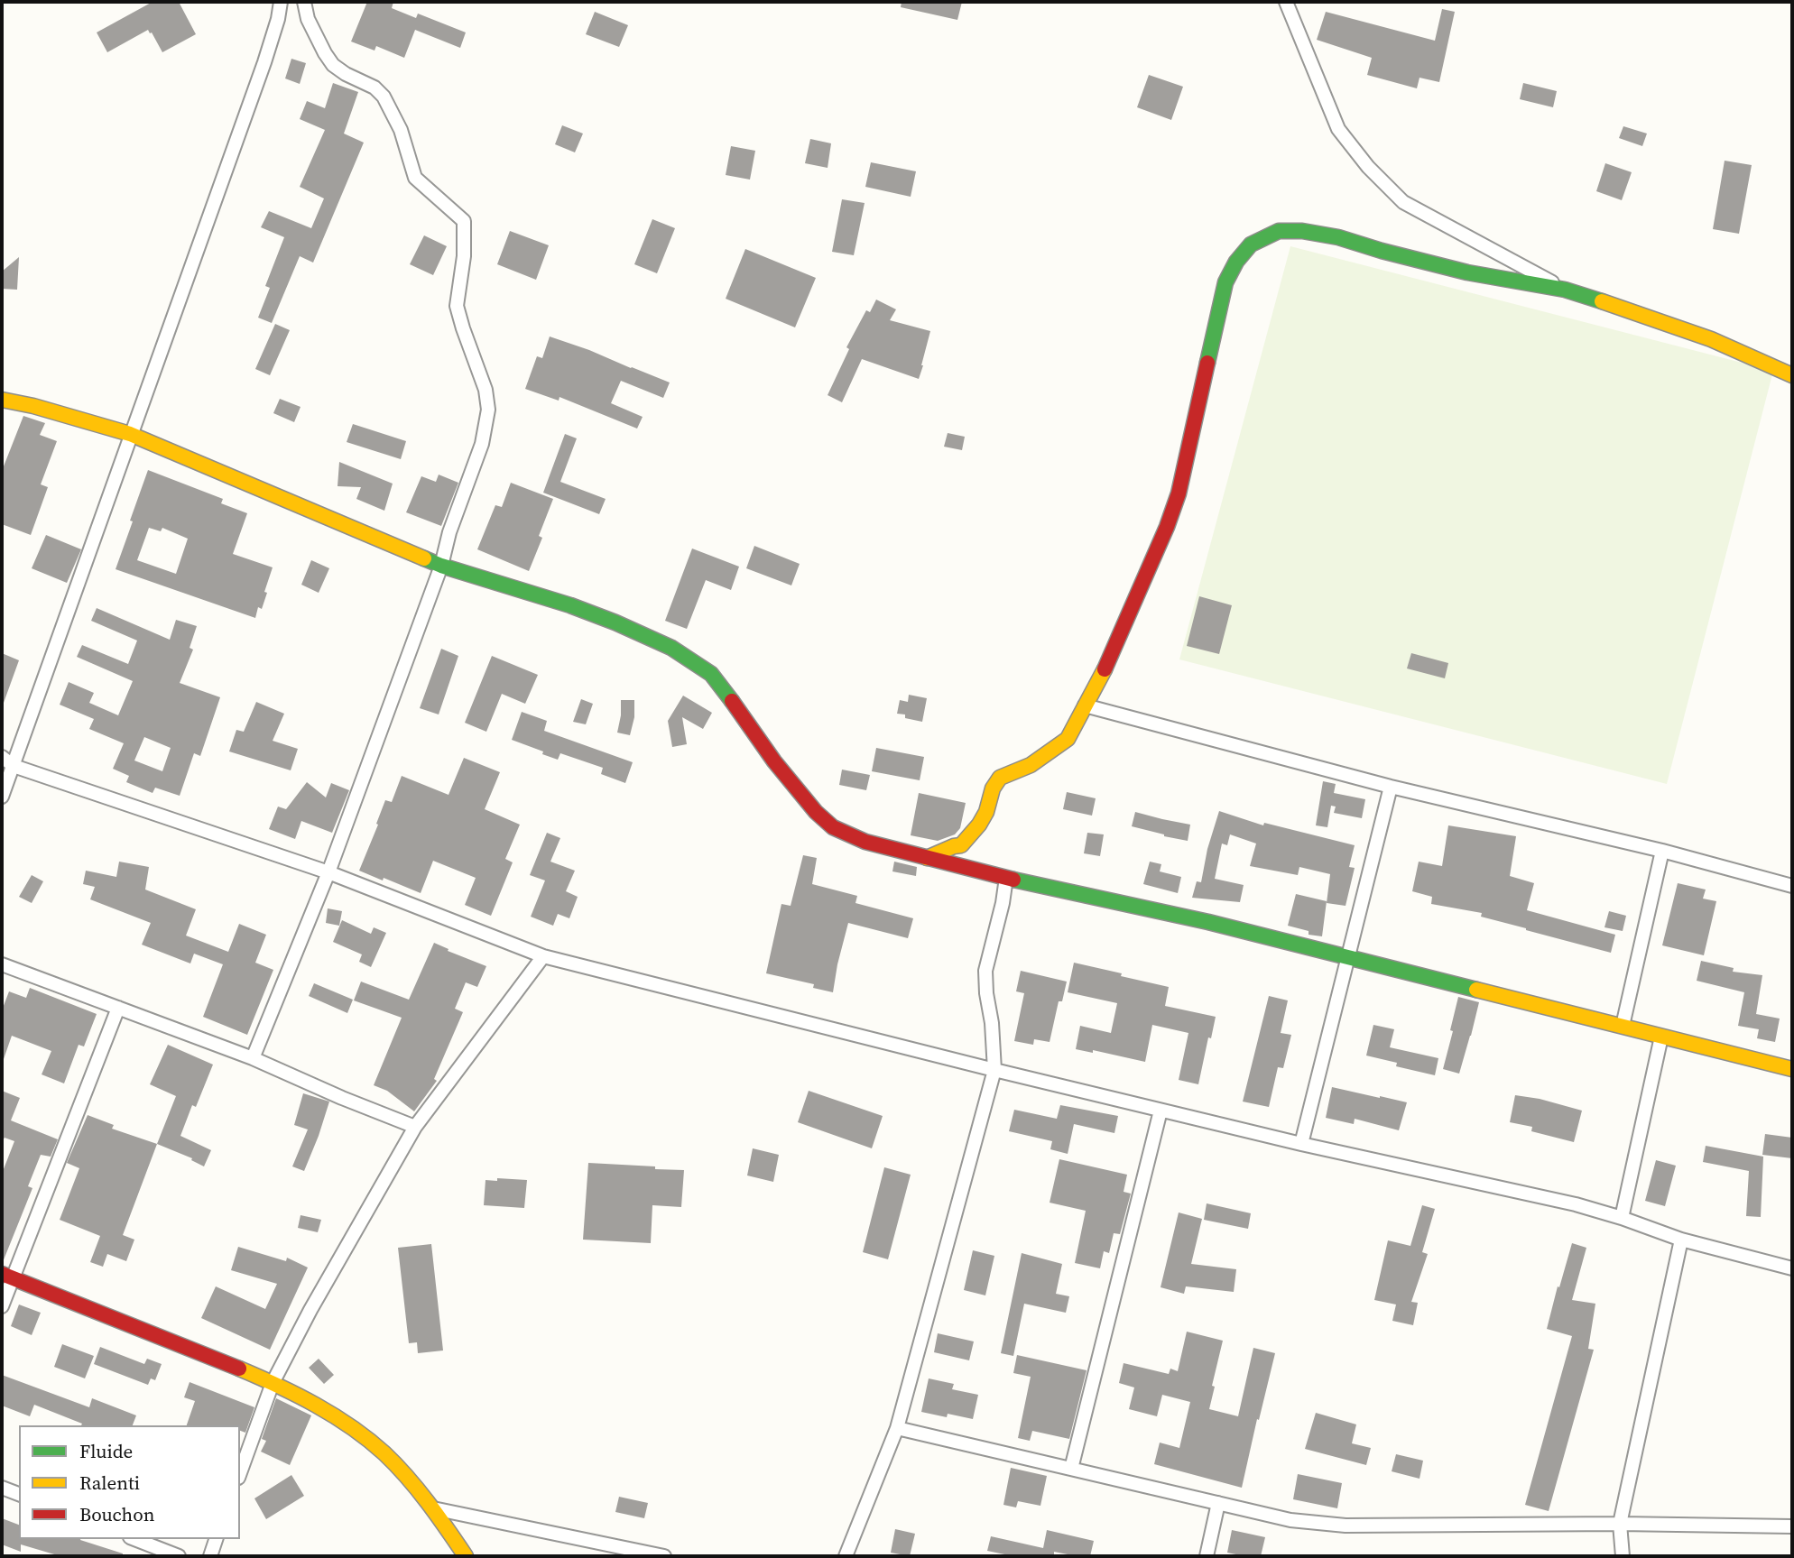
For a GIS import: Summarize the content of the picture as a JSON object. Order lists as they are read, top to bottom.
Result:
{
  "legend": ["Fluide", "Ralenti", "Bouchon"]
}
